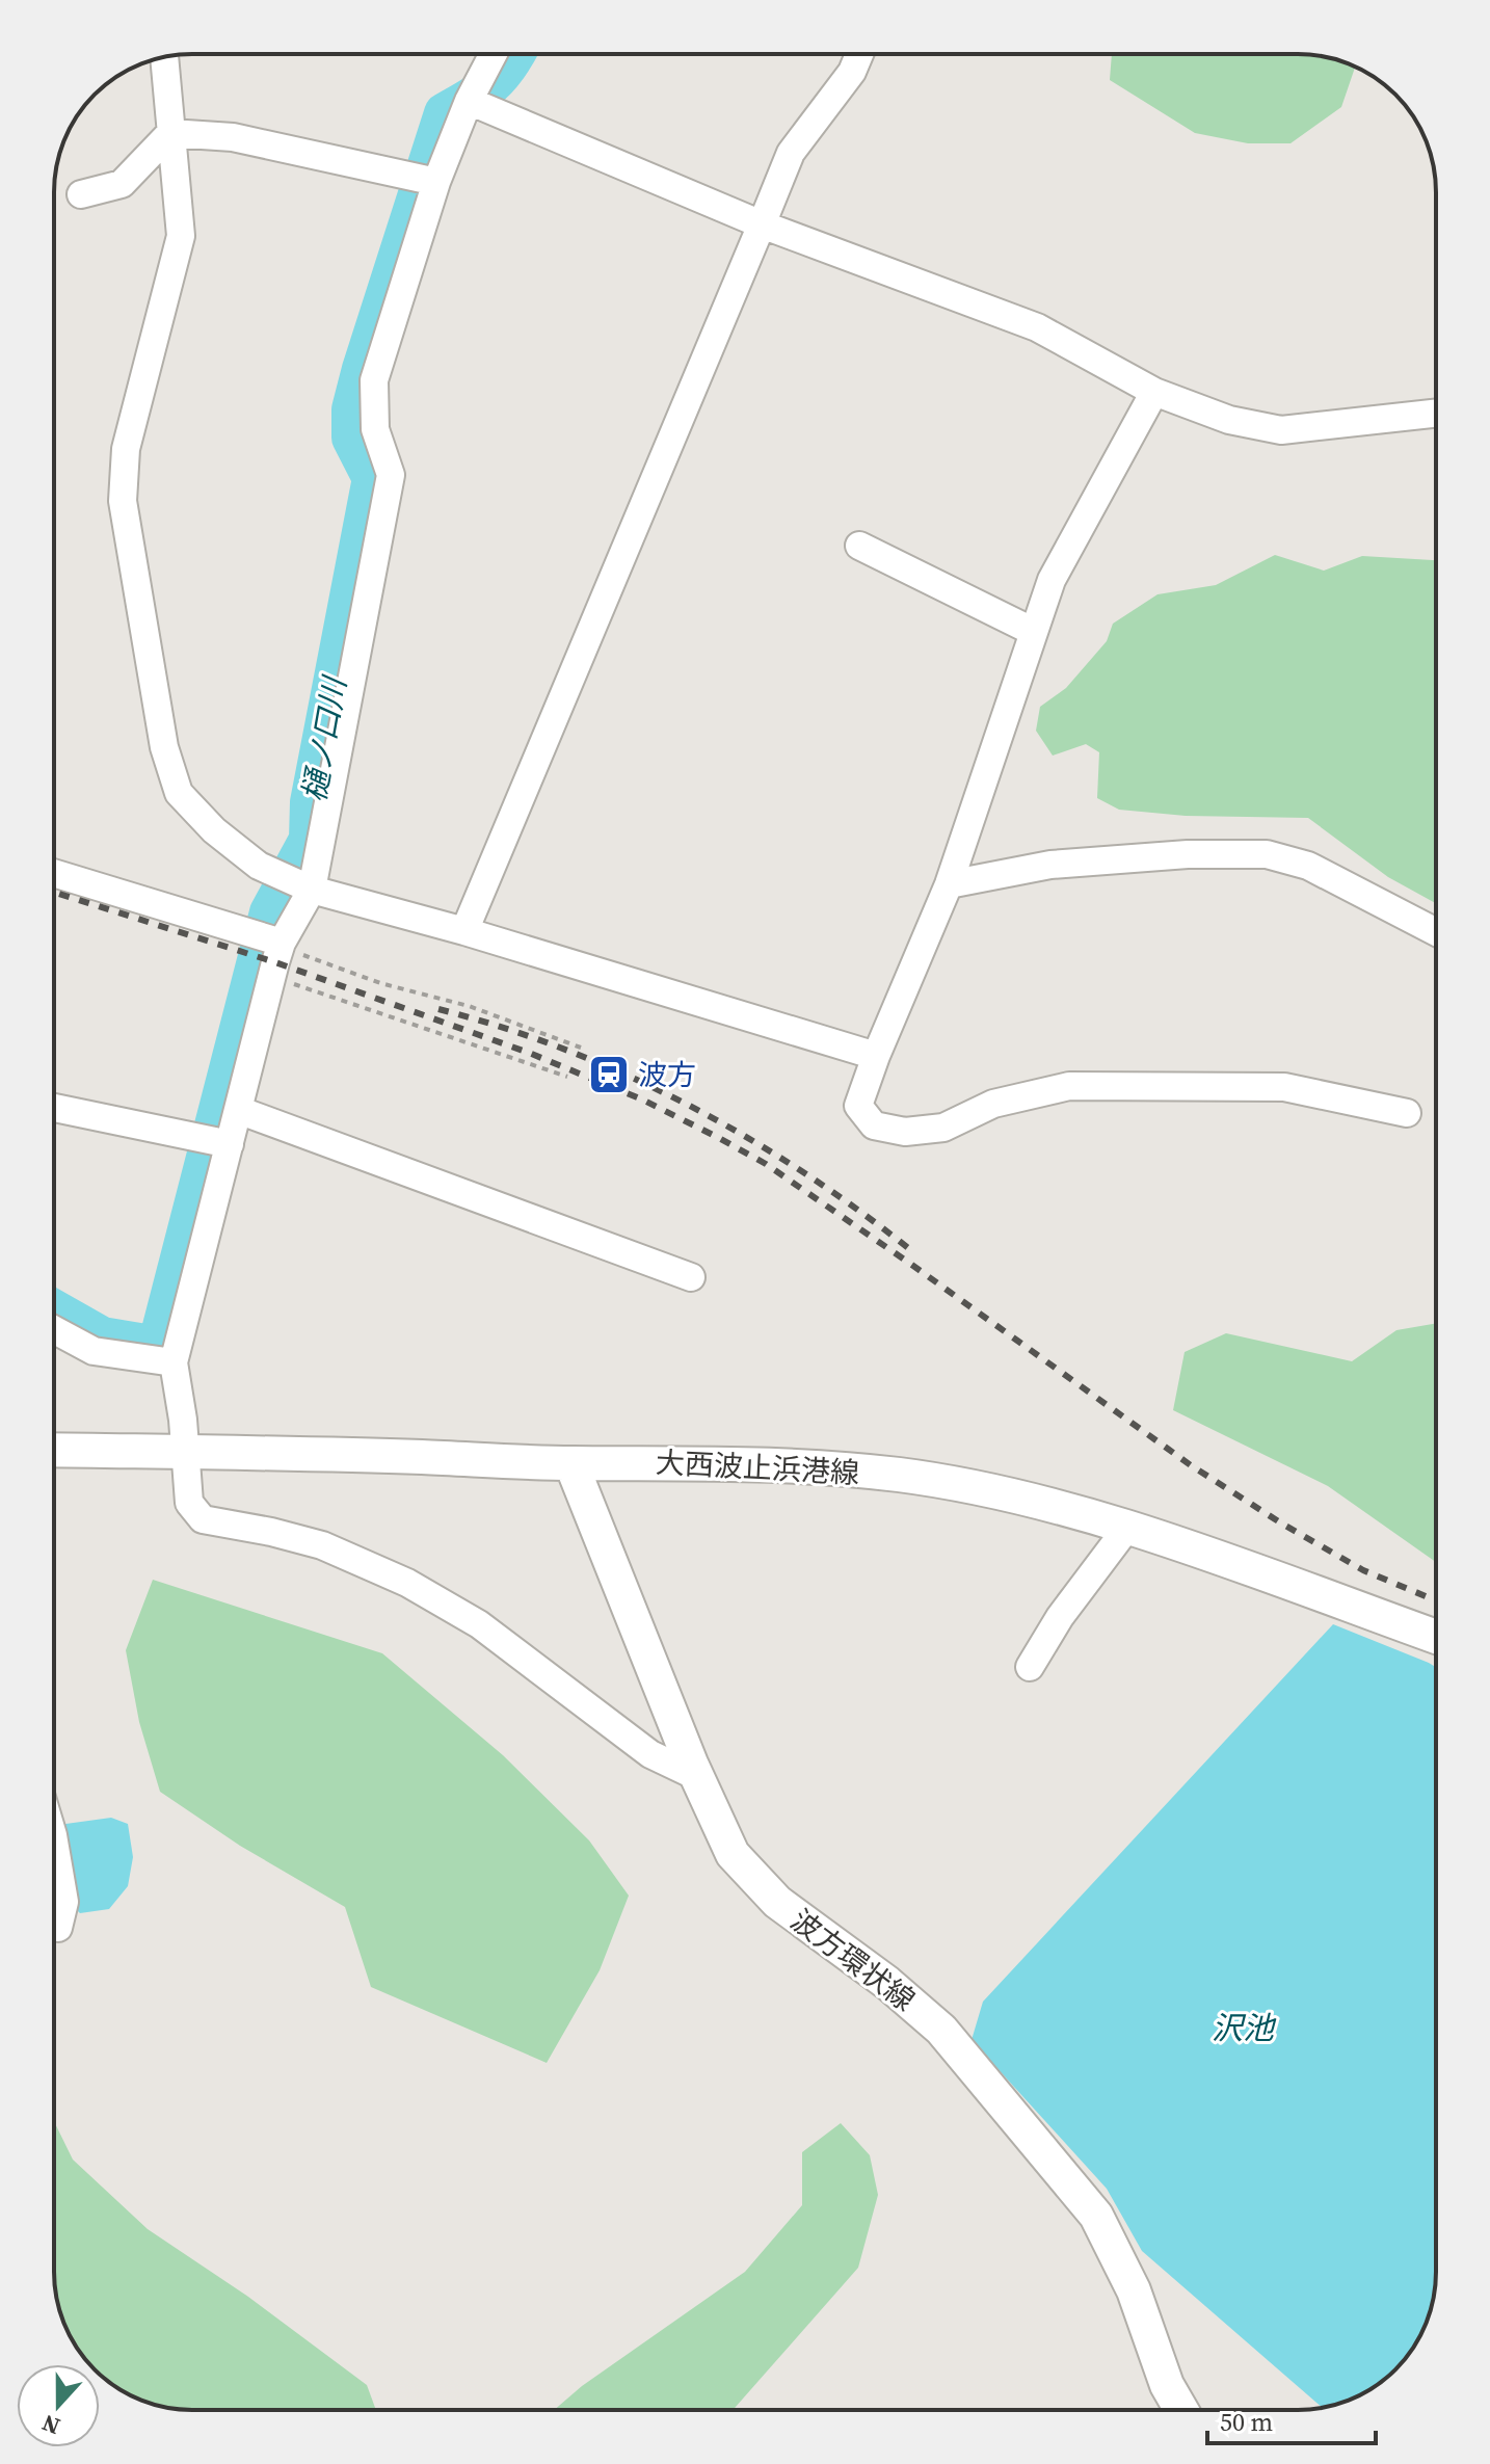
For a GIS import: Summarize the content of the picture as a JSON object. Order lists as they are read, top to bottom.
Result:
{
  "streets": {
    "main road": ["大西波止浜港線", "波方環状線"]
  },
  "crossings": [
    ["大西波止浜港線", "波方環状線"]
  ],
  "water": ["樋ノ口川", "沢池"],
  "places": {
    "station": ["波方"]
  },
  "scale_bar": "50 m",
  "north": "bottom"
}
